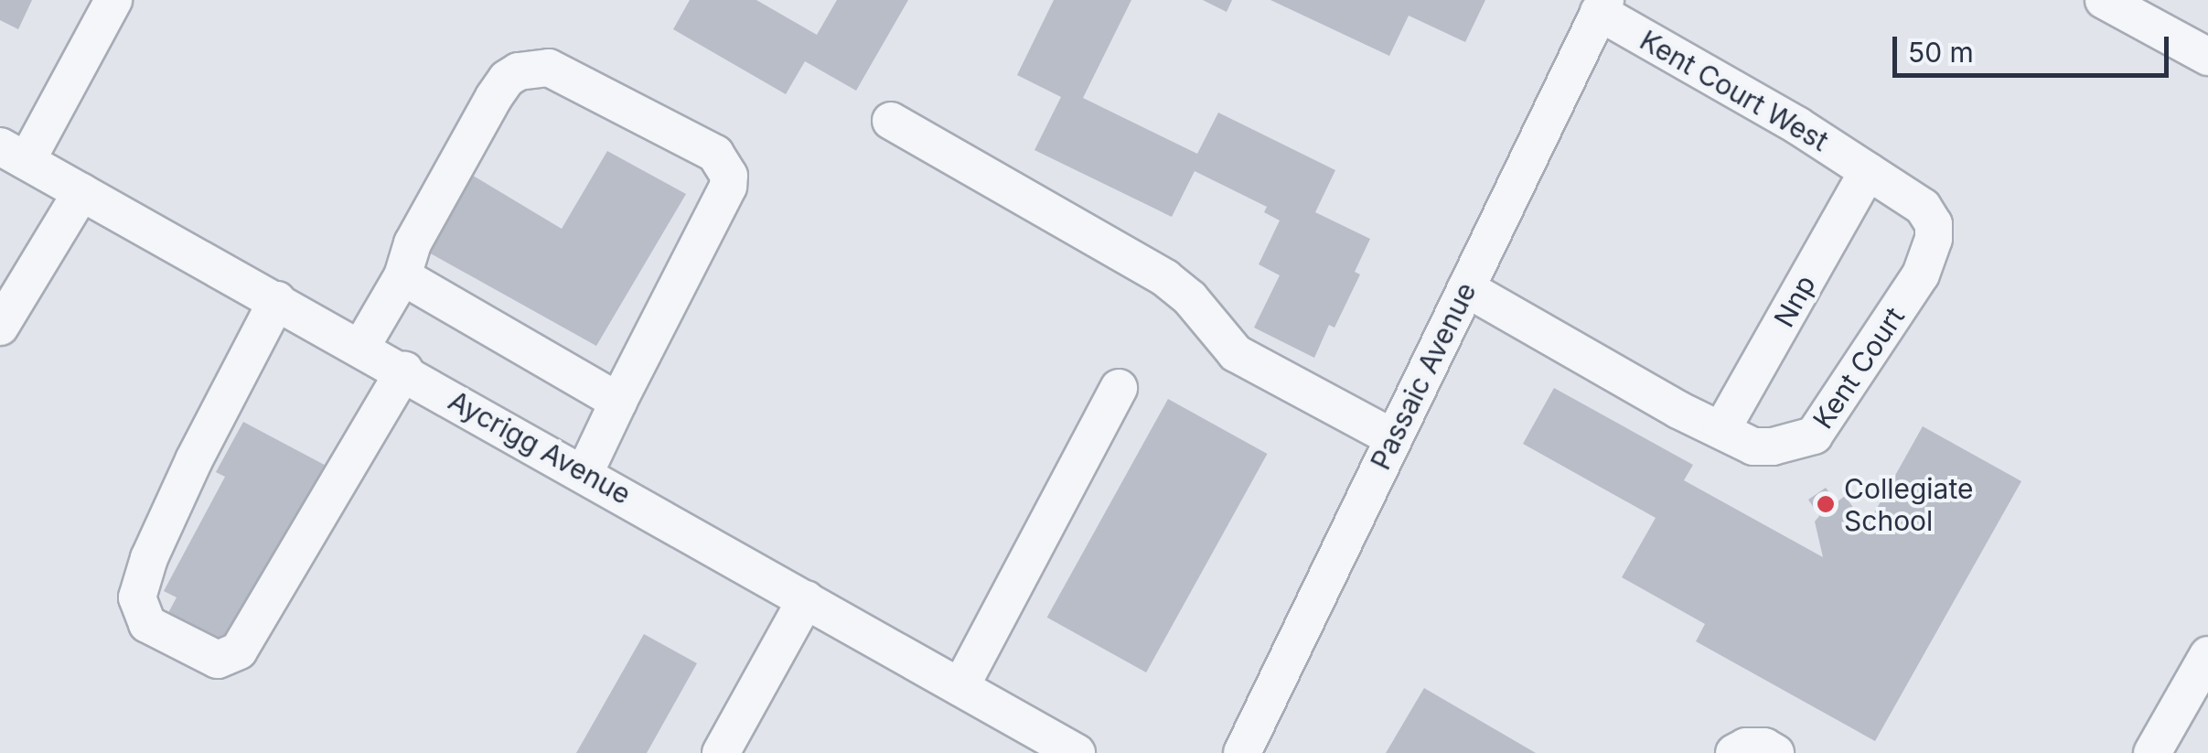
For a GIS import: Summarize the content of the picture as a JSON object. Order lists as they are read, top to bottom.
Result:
{
  "streets": {
    "street": [
      "Kent Court West",
      "Nnp",
      "Kent Court",
      "Passaic Avenue",
      "Aycrigg Avenue"
    ]
  },
  "crossings": [
    ["Kent Court West", "Nnp"],
    ["Kent Court West", "Kent Court"],
    ["Kent Court West", "Passaic Avenue"],
    ["Nnp", "Kent Court"],
    ["Kent Court", "Passaic Avenue"]
  ],
  "places": ["Collegiate School"],
  "scale_bar": "50 m"
}
